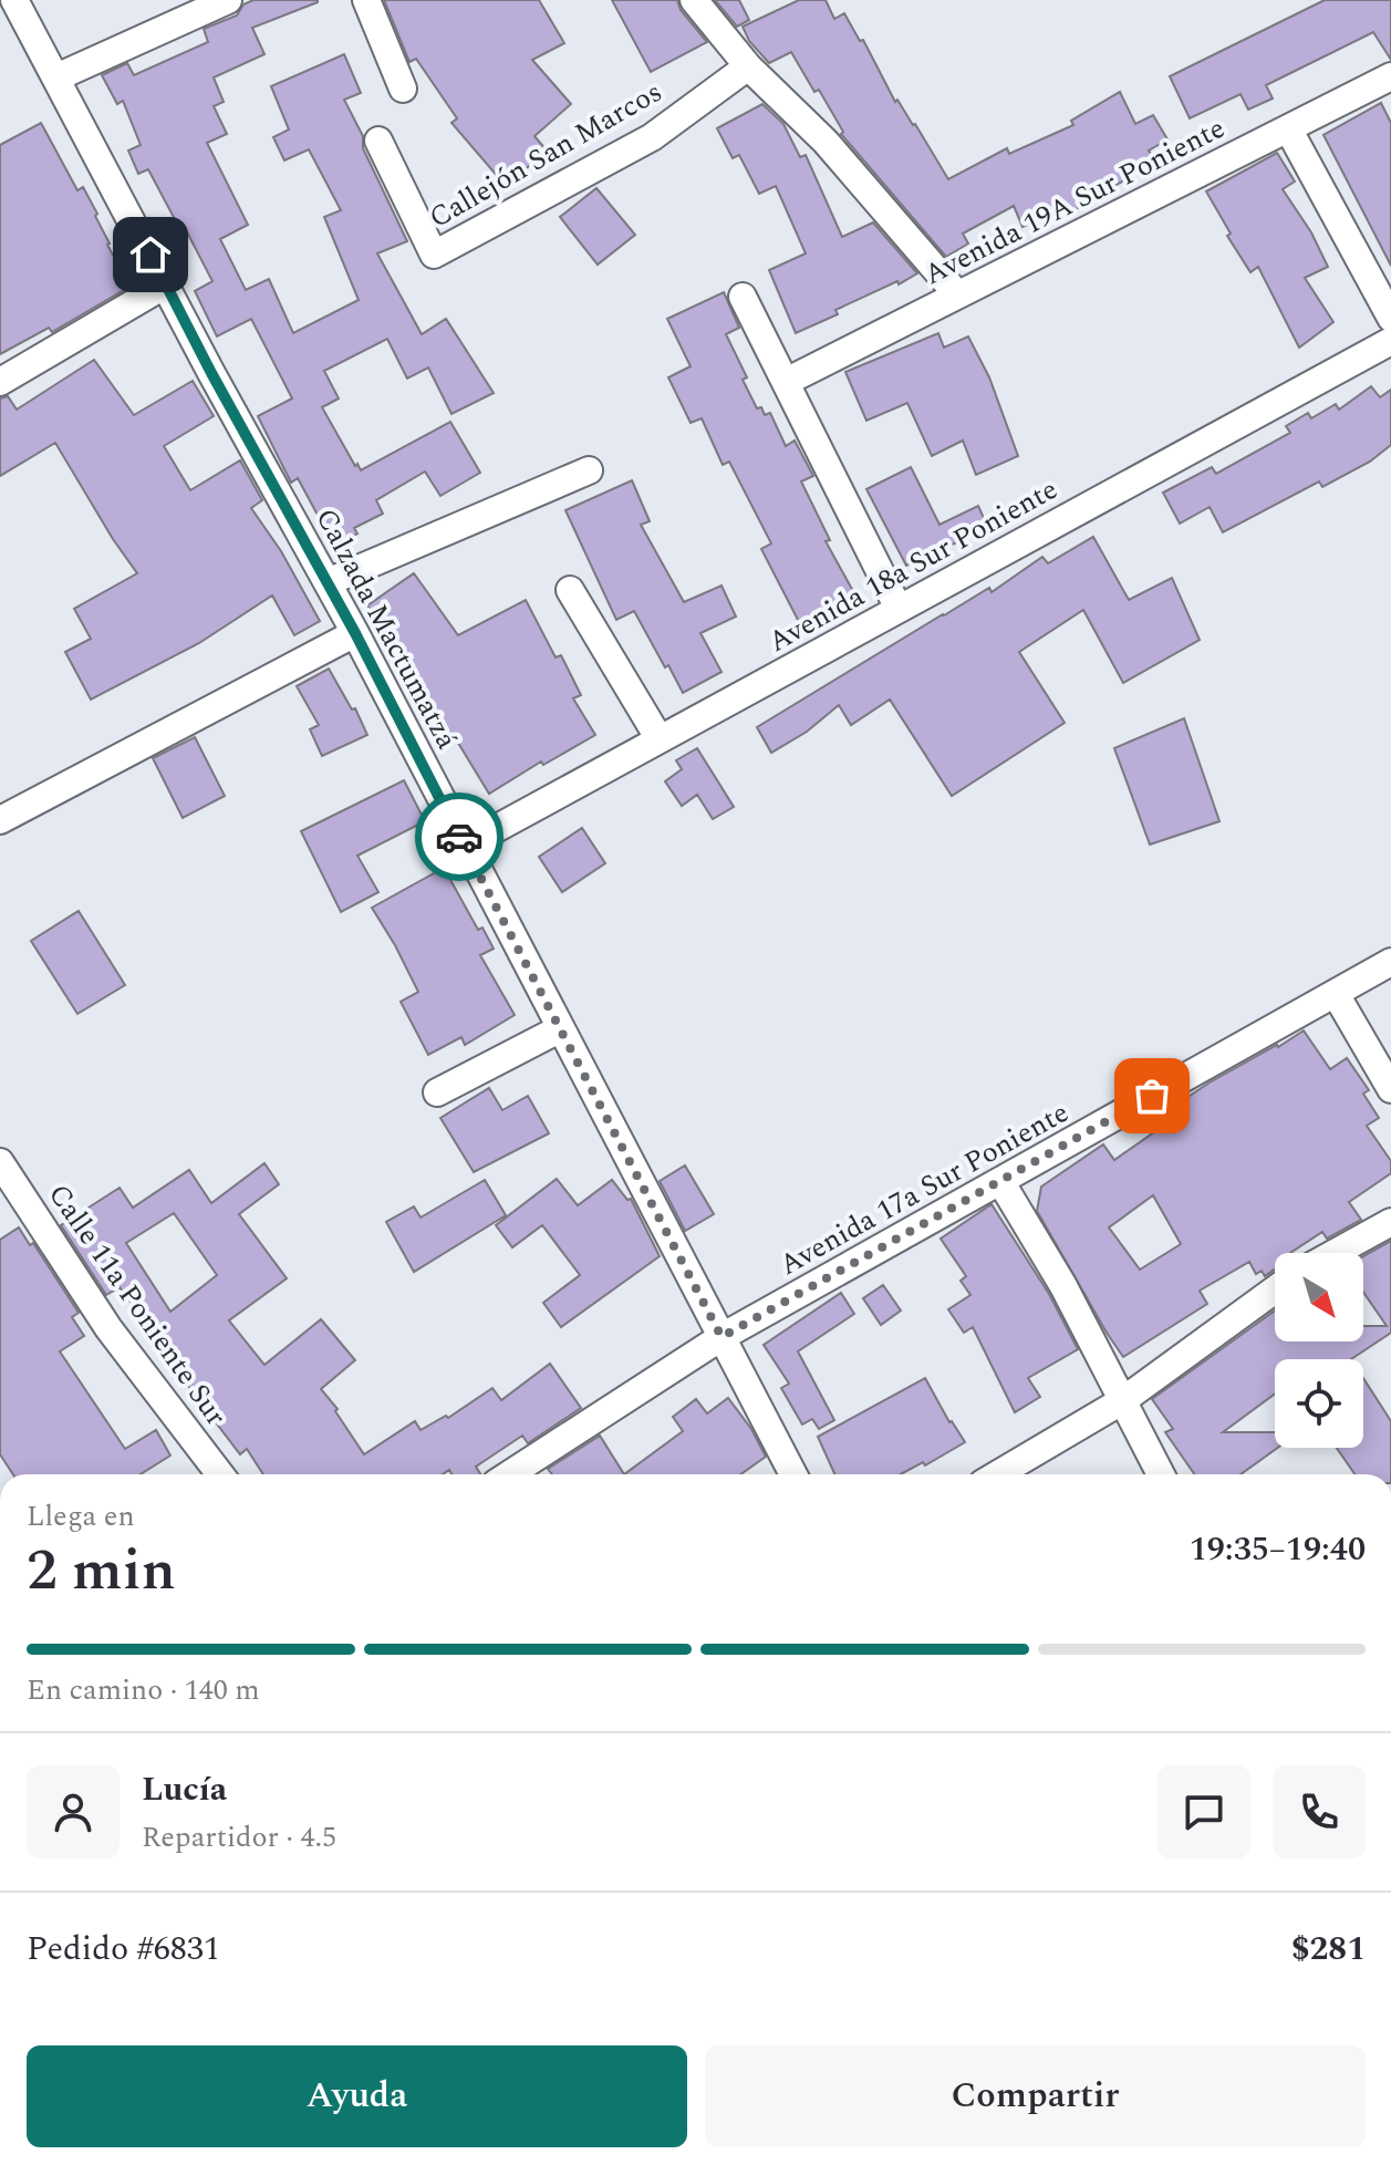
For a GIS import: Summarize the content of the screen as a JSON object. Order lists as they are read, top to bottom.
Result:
{
  "streets": {
    "street": [
      "Callejón San Marcos",
      "Avenida 19A Sur Poniente",
      "Avenida 18a Sur Poniente",
      "Calzada Mactumatzá",
      "Avenida 17a Sur Poniente",
      "Calle 11a Poniente Sur"
    ]
  },
  "crossings": [
    ["Avenida 18a Sur Poniente", "Calzada Mactumatzá"],
    ["Calzada Mactumatzá", "Avenida 17a Sur Poniente"]
  ],
  "north": "bottom right",
  "page": {
    "heading": ["2 min", "Llega en", "19:35–19:40"],
    "panel": [
      "Lucía",
      "Repartidor · 4.5",
      "Pedido #6831",
      "$281"
    ],
    "bar": "En camino · 140 m",
    "buttons": ["Ayuda", "Compartir"]
  }
}
